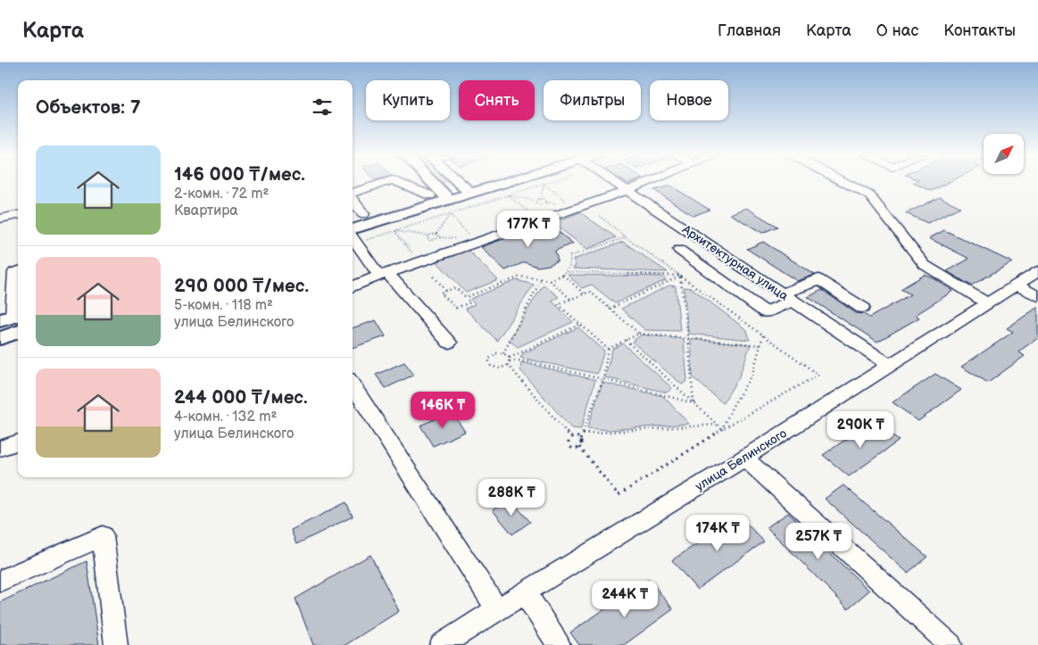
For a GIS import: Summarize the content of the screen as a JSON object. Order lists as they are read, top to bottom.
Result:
{
  "streets": {
    "street": ["Архитектурная улица", "улица Белинского"]
  },
  "crossings": [
    ["Архитектурная улица", "улица Белинского"]
  ],
  "north": "top right",
  "page": {
    "header": "Карта",
    "nav": [
      "Главная",
      "Карта",
      "О нас",
      "Контакты"
    ],
    "chip": [
      "Купить",
      "Снять",
      "Фильтры",
      "Новое"
    ],
    "heading": "Объектов: 7",
    "list": [
      {
        "name": "146 000 ₸/мес.",
        "note": "2-комн. · 72 m² · Квартира"
      },
      {
        "name": "290 000 ₸/мес.",
        "note": "5-комн. · 118 m² · улица Белинского"
      },
      {
        "name": "244 000 ₸/мес.",
        "note": "4-комн. · 132 m² · улица Белинского"
      }
    ],
    "price": [
      "177K ₸",
      "146K ₸",
      "290K ₸",
      "288K ₸",
      "174K ₸",
      "257K ₸",
      "244K ₸"
    ]
  }
}
